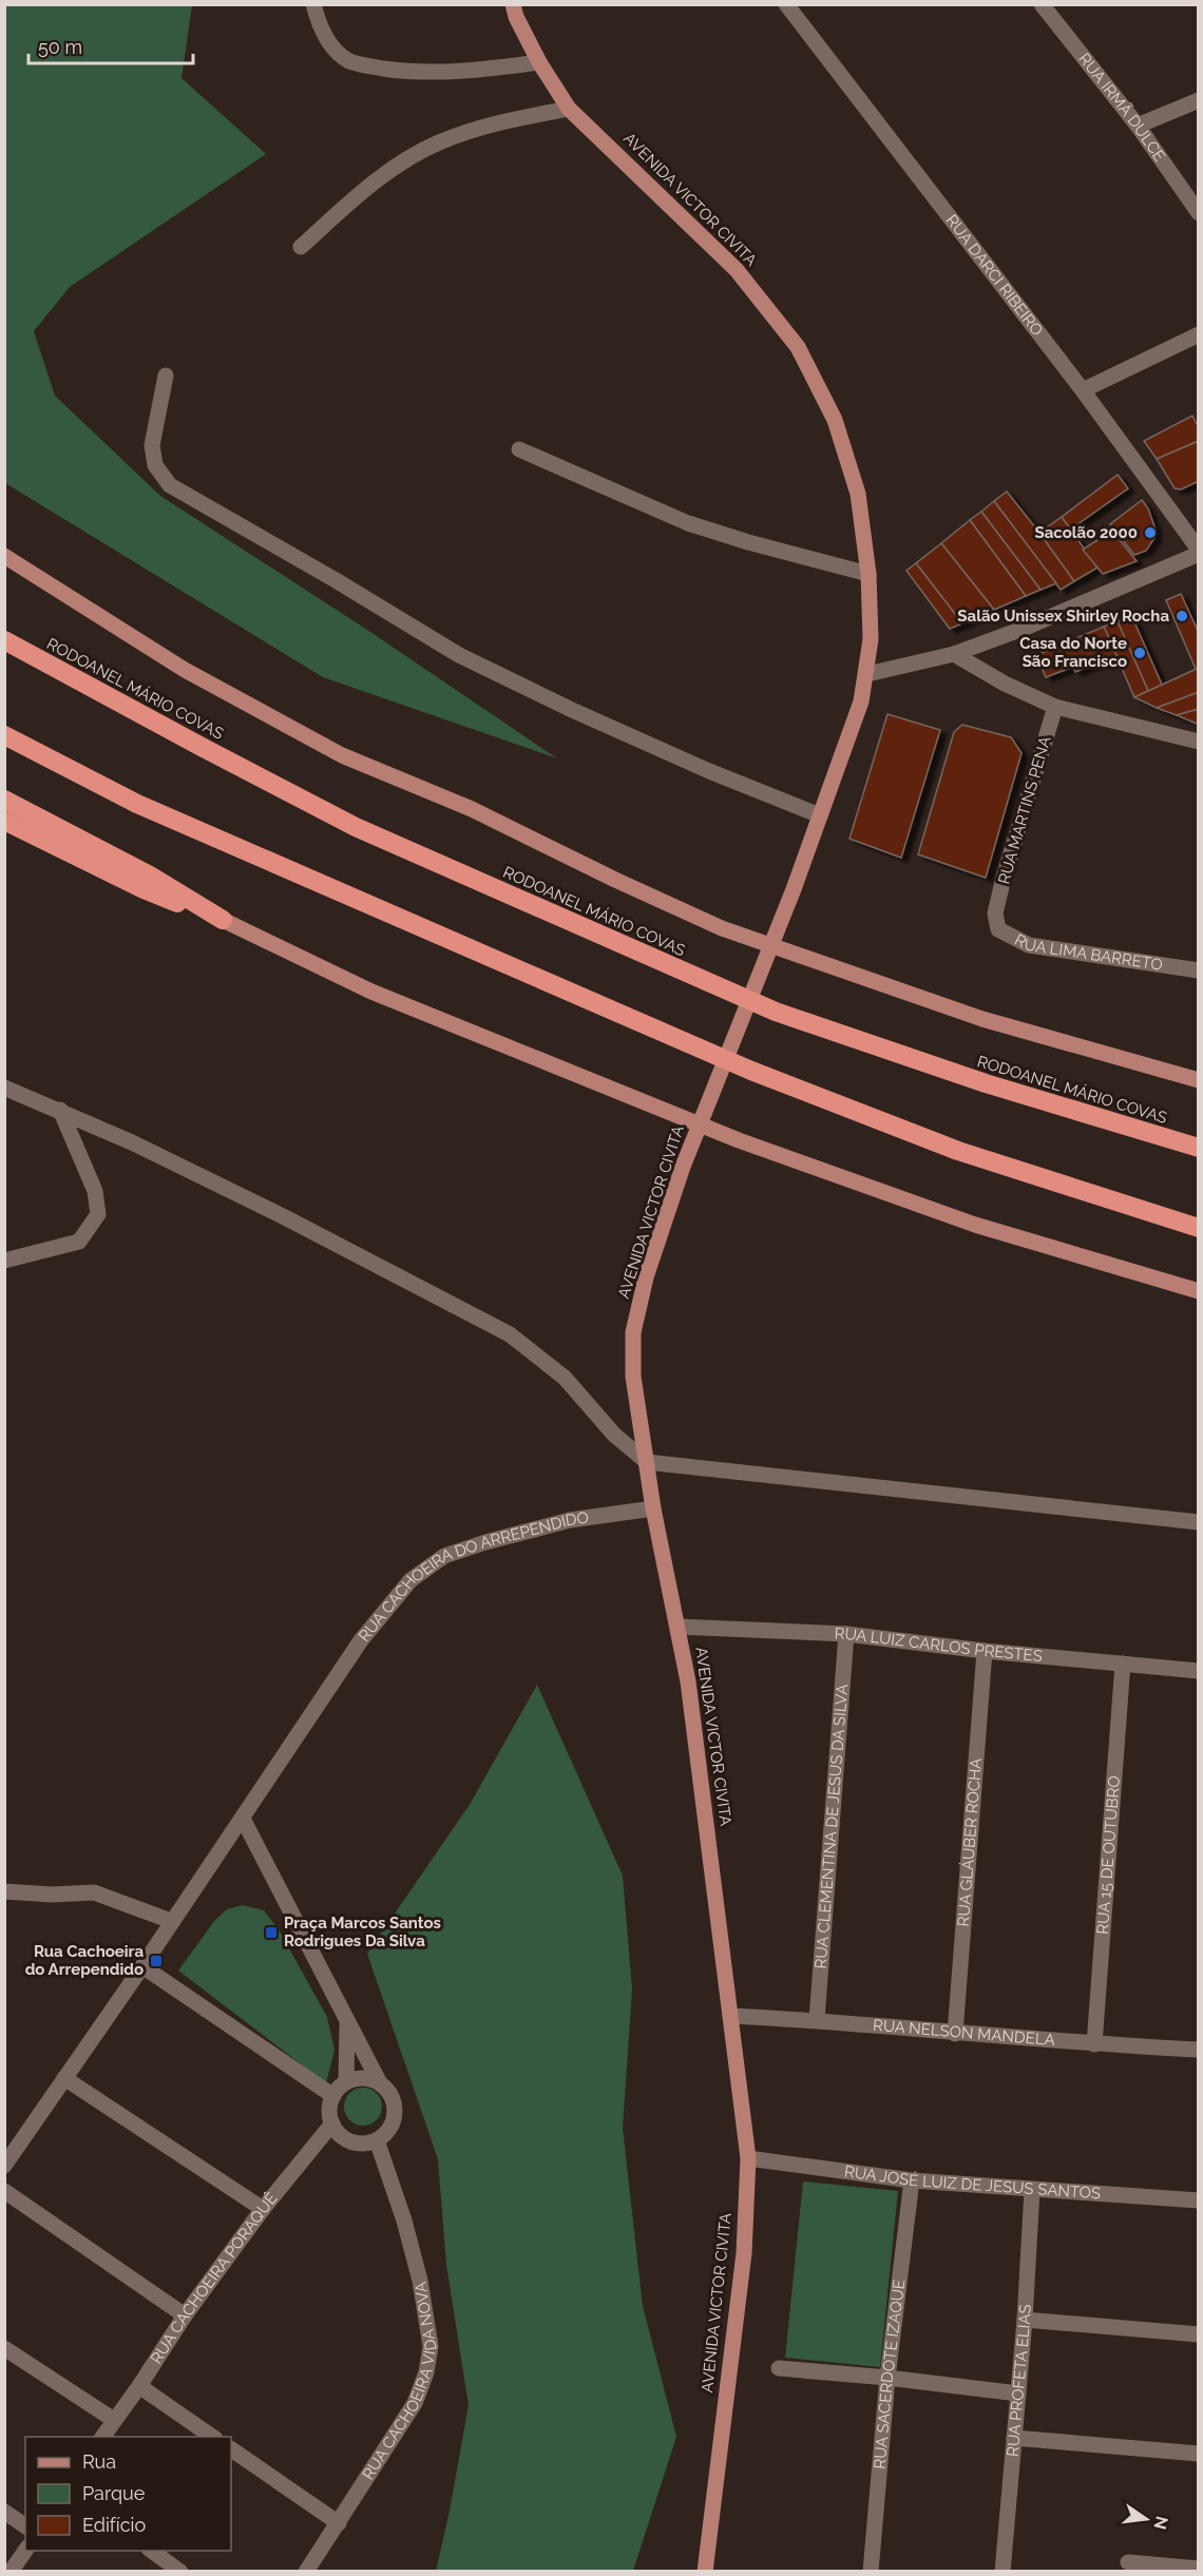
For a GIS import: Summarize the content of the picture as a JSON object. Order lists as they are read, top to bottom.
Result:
{
  "streets": {
    "highway": ["RODOANEL MÁRIO COVAS"],
    "main road": ["AVENIDA VICTOR CIVITA"],
    "street": [
      "RUA IRMÃ DULCE",
      "RUA DARCI RIBEIRO",
      "RUA MARTINS PENA",
      "RUA LIMA BARRETO",
      "RUA CACHOEIRA DO ARREPENDIDO",
      "RUA LUIZ CARLOS PRESTES",
      "RUA CLEMENTINA DE JESUS DA SILVA",
      "RUA GLÁUBER ROCHA",
      "RUA 15 DE OUTUBRO",
      "RUA NELSON MANDELA",
      "RUA JOSÉ LUIZ DE JESUS SANTOS",
      "RUA CACHOEIRA PORAQUÊ",
      "RUA SACERDOTE IZAQUE",
      "RUA CACHOEIRA VIDA NOVA",
      "RUA PROFETA ELIAS"
    ]
  },
  "crossings": [
    ["AVENIDA VICTOR CIVITA", "RUA CACHOEIRA DO ARREPENDIDO"],
    ["AVENIDA VICTOR CIVITA", "RUA LUIZ CARLOS PRESTES"],
    ["AVENIDA VICTOR CIVITA", "RUA NELSON MANDELA"],
    ["AVENIDA VICTOR CIVITA", "RUA JOSÉ LUIZ DE JESUS SANTOS"],
    ["RUA MARTINS PENA", "RUA LIMA BARRETO"],
    ["RUA LUIZ CARLOS PRESTES", "RUA CLEMENTINA DE JESUS DA SILVA"],
    ["RUA LUIZ CARLOS PRESTES", "RUA GLÁUBER ROCHA"],
    ["RUA LUIZ CARLOS PRESTES", "RUA 15 DE OUTUBRO"],
    ["RUA CLEMENTINA DE JESUS DA SILVA", "RUA NELSON MANDELA"],
    ["RUA GLÁUBER ROCHA", "RUA NELSON MANDELA"],
    ["RUA 15 DE OUTUBRO", "RUA NELSON MANDELA"],
    ["RUA JOSÉ LUIZ DE JESUS SANTOS", "RUA SACERDOTE IZAQUE"],
    ["RUA JOSÉ LUIZ DE JESUS SANTOS", "RUA PROFETA ELIAS"],
    ["RUA CACHOEIRA PORAQUÊ", "RUA CACHOEIRA VIDA NOVA"]
  ],
  "places": {
    "other": ["Sacolão 2000", "Salão Unissex Shirley Rocha", "Casa do Norte São Francisco"],
    "transit": ["Praça Marcos Santos Rodrigues Da Silva", "Rua Cachoeira do Arrependido"]
  },
  "legend": ["Rua", "Parque", "Edifício"],
  "scale_bar": "50 m",
  "north": "right"
}
